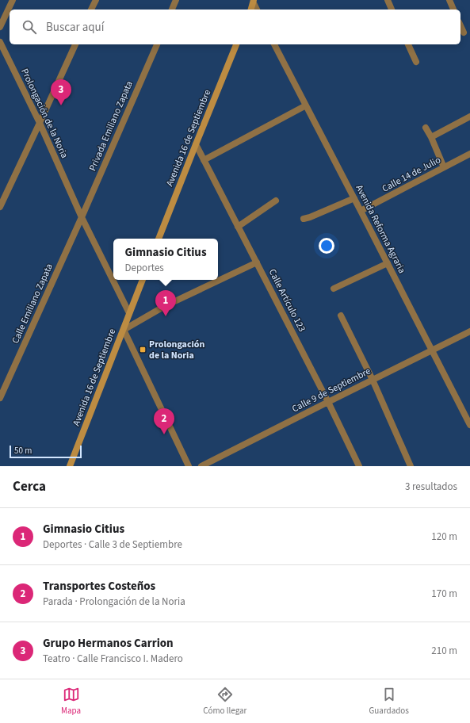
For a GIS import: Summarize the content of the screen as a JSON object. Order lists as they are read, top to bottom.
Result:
{
  "streets": {
    "main road": ["Avenida 16 de Septiembre"],
    "street": [
      "Prolongación de la Noria",
      "Privada Emiliano Zapata",
      "Calle 14 de Julio",
      "Avenida Reforma Agraria",
      "Calle Artículo 123",
      "Calle Emiliano Zapata",
      "Calle 9 de Septiembre"
    ]
  },
  "crossings": [
    ["Prolongación de la Noria", "Privada Emiliano Zapata"],
    ["Prolongación de la Noria", "Avenida 16 de Septiembre"],
    ["Prolongación de la Noria", "Calle Emiliano Zapata"],
    ["Privada Emiliano Zapata", "Calle Emiliano Zapata"],
    ["Avenida 16 de Septiembre", "Calle Artículo 123"],
    ["Calle 14 de Julio", "Avenida Reforma Agraria"],
    ["Avenida Reforma Agraria", "Calle 9 de Septiembre"],
    ["Calle Artículo 123", "Calle 9 de Septiembre"]
  ],
  "places": {
    "transit": ["Prolongación de la Noria"]
  },
  "scale_bar": "50 m",
  "page": {
    "search": "Buscar aquí",
    "pins": ["3", "1", "2"],
    "popup": ["Gimnasio Citius", "Deportes"],
    "scale": "50 m",
    "heading": ["Cerca", "3 resultados"],
    "list": [
      {
        "mark": "1",
        "name": "Gimnasio Citius",
        "note": "Deportes · Calle 3 de Septiembre",
        "value": "120 m"
      },
      {
        "mark": "2",
        "name": "Transportes Costeños",
        "note": "Parada · Prolongación de la Noria",
        "value": "170 m"
      },
      {
        "mark": "3",
        "name": "Grupo Hermanos Carrion",
        "note": "Teatro · Calle Francisco I. Madero",
        "value": "210 m"
      }
    ],
    "nav": ["Mapa", "Cómo llegar", "Guardados"]
  }
}
